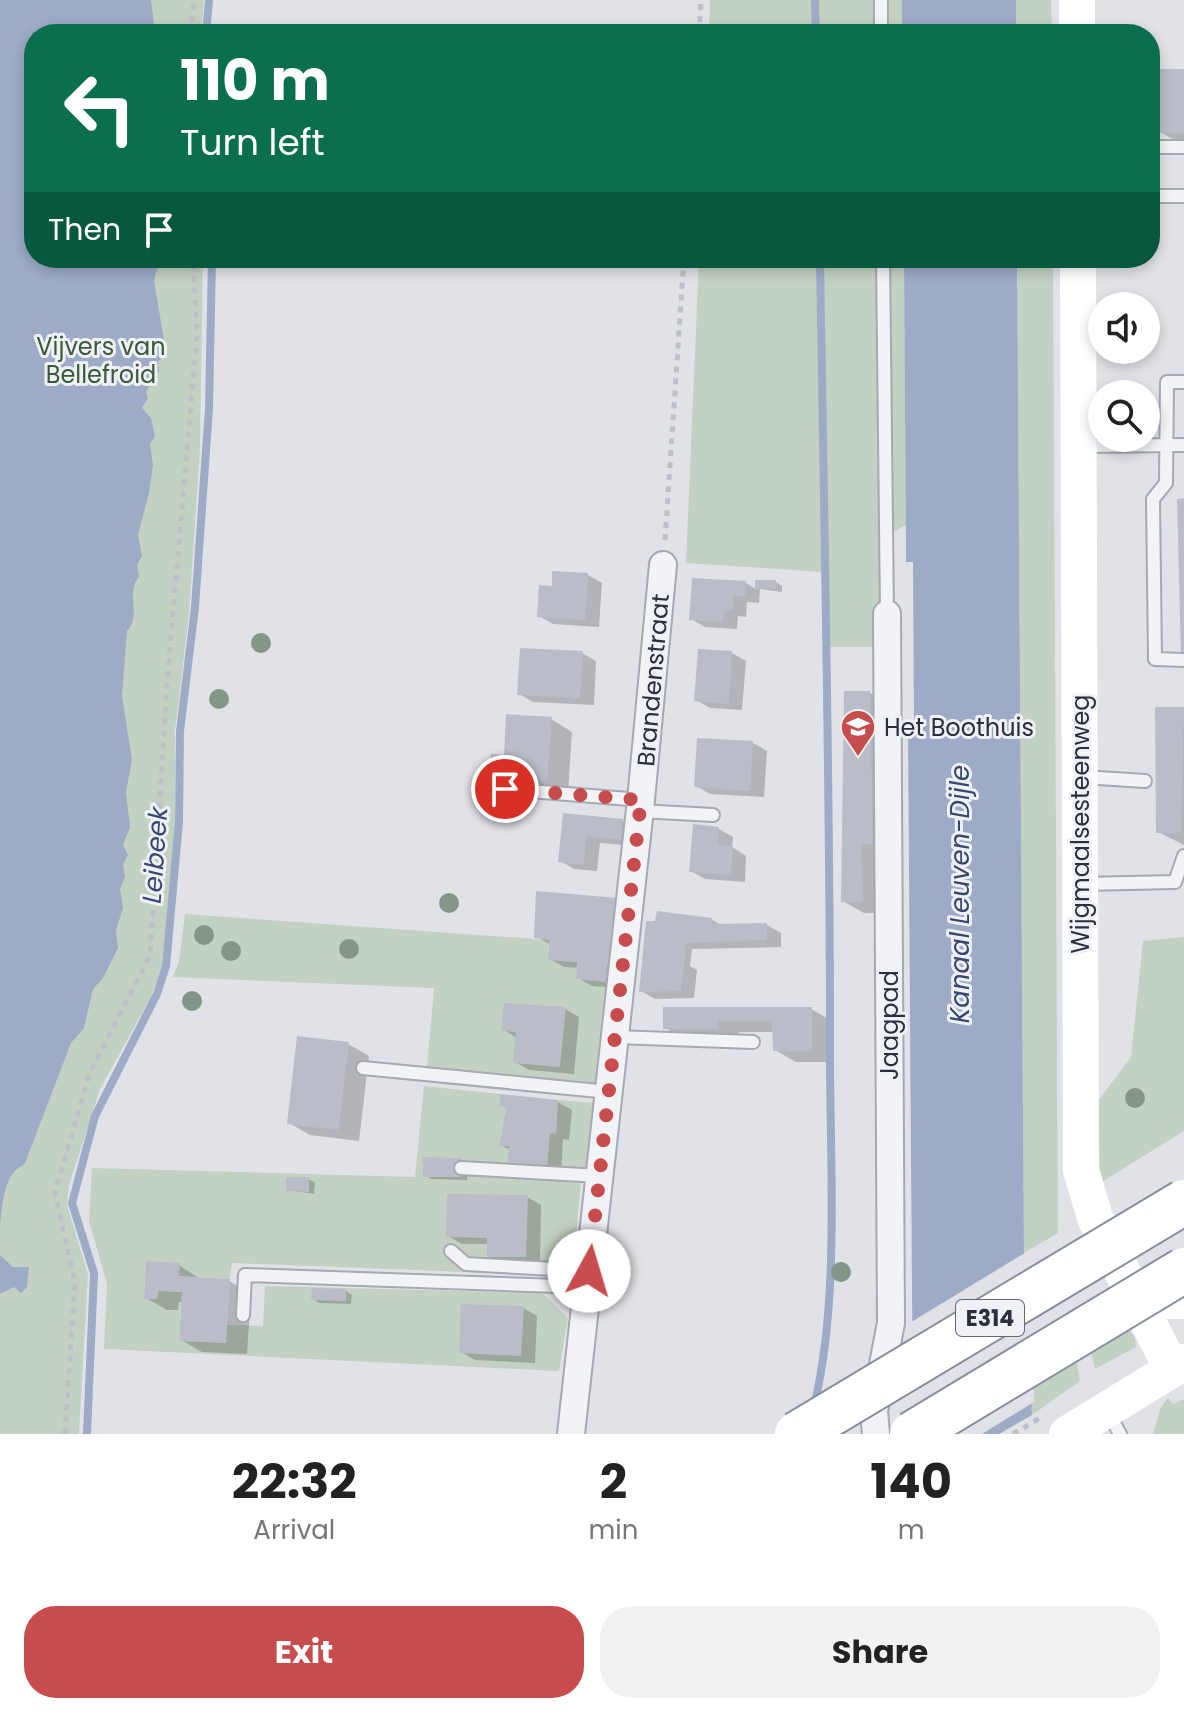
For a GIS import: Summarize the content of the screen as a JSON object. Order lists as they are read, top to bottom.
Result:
{
  "streets": {
    "highway": ["E314"],
    "street": ["Brandenstraat", "Wijgmaalsesteenweg", "Jaagpad"]
  },
  "water": ["Leibeek", "Kanaal Leuven-Dijle"],
  "parks": ["Vijvers van Bellefroid"],
  "places": {
    "school or university": ["Het Boothuis"]
  },
  "page": {
    "turn": ["110 m", "Turn left"],
    "then": "Then",
    "eta": [
      "22:32",
      "Arrival",
      "2",
      "min",
      "140",
      "m"
    ],
    "buttons": ["Exit", "Share"]
  }
}
